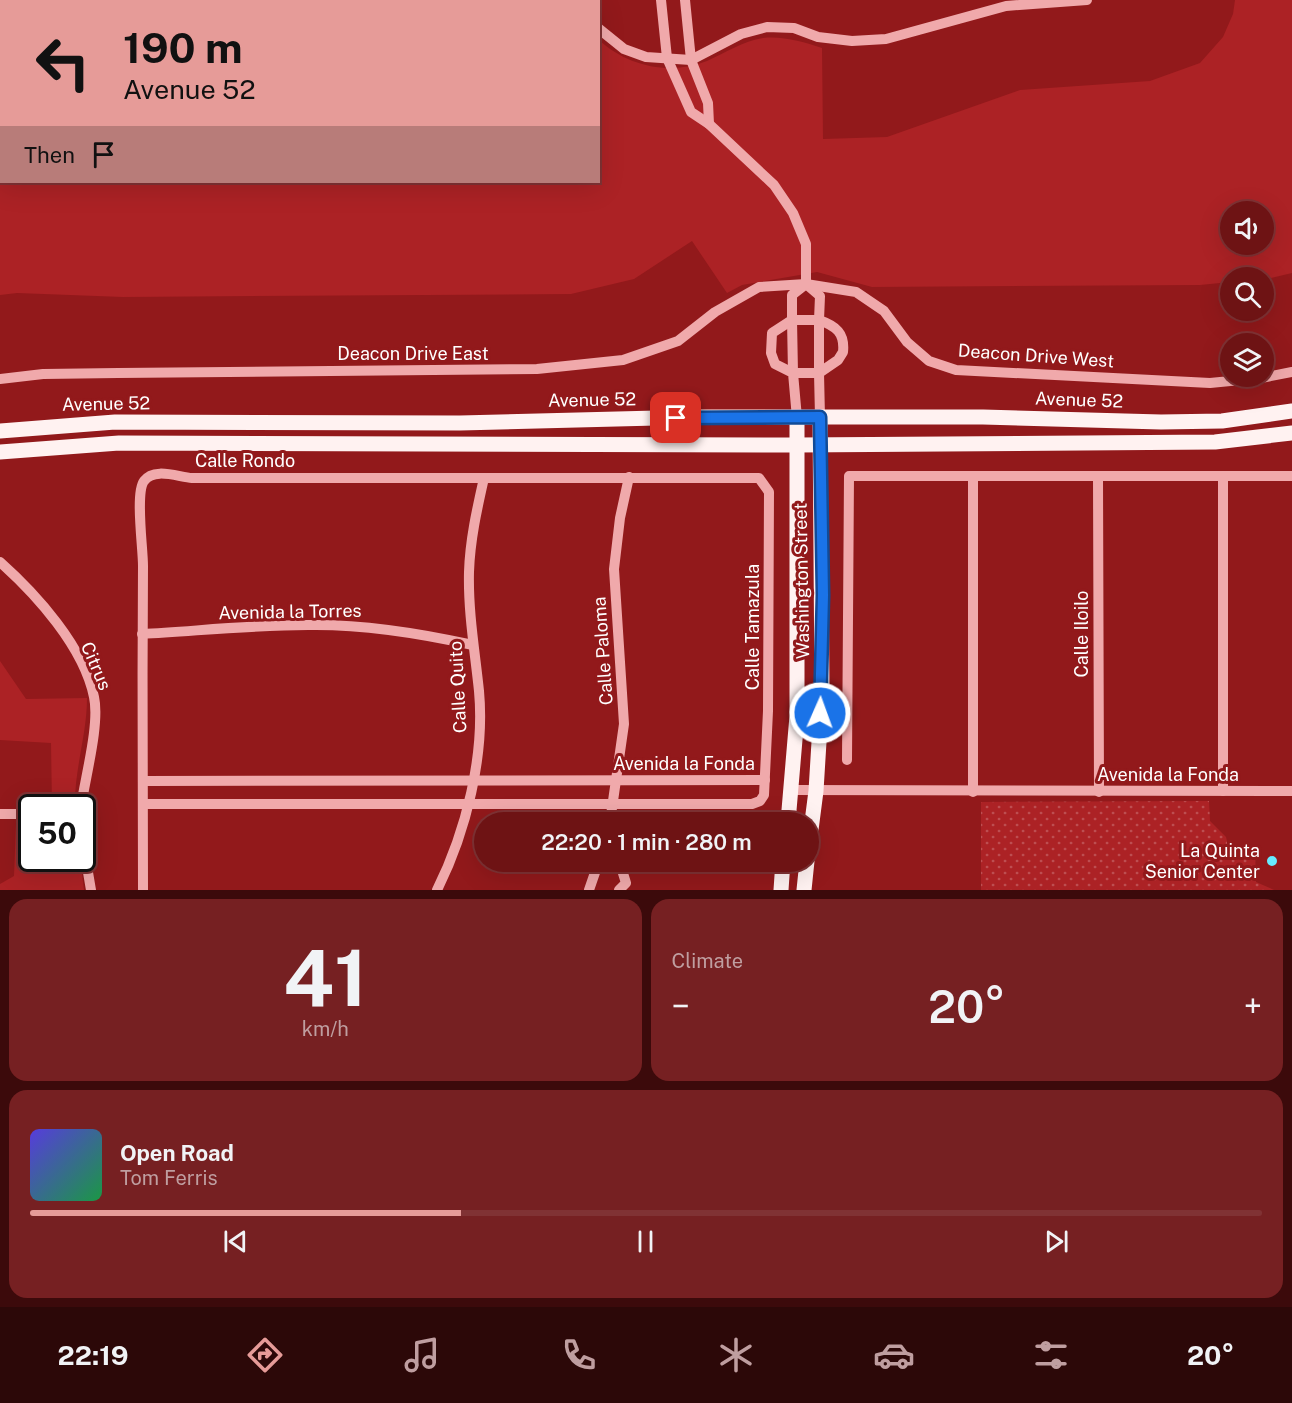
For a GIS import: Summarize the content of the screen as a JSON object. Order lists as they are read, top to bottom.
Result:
{
  "streets": {
    "main road": ["Avenue 52", "Washington Street"],
    "street": [
      "Deacon Drive East",
      "Deacon Drive West",
      "Calle Rondo",
      "Avenida la Torres",
      "Calle Tamazula",
      "Calle Iloilo",
      "Calle Paloma",
      "Citrus",
      "Calle Quito",
      "Avenida la Fonda"
    ]
  },
  "crossings": [
    ["Deacon Drive East", "Deacon Drive West"],
    ["Avenue 52", "Washington Street"],
    ["Calle Rondo", "Avenida la Torres"],
    ["Calle Rondo", "Calle Tamazula"],
    ["Calle Rondo", "Calle Paloma"],
    ["Calle Rondo", "Calle Quito"],
    ["Calle Rondo", "Avenida la Fonda"],
    ["Washington Street", "Avenida la Fonda"],
    ["Avenida la Torres", "Calle Quito"],
    ["Calle Tamazula", "Avenida la Fonda"],
    ["Calle Iloilo", "Avenida la Fonda"],
    ["Calle Paloma", "Avenida la Fonda"],
    ["Calle Quito", "Avenida la Fonda"]
  ],
  "places": ["La Quinta Senior Center"],
  "page": {
    "turn": ["190 m", "Avenue 52"],
    "then": "Then",
    "limit": "50",
    "trip": "22:20 · 1 min · 280 m",
    "tile": [
      ["41", "km/h"],
      "Climate"
    ],
    "heat": ["−", "20°", "+"],
    "song": ["Open Road", "Tom Ferris"],
    "tabs": ["22:19", "20°"]
  }
}
